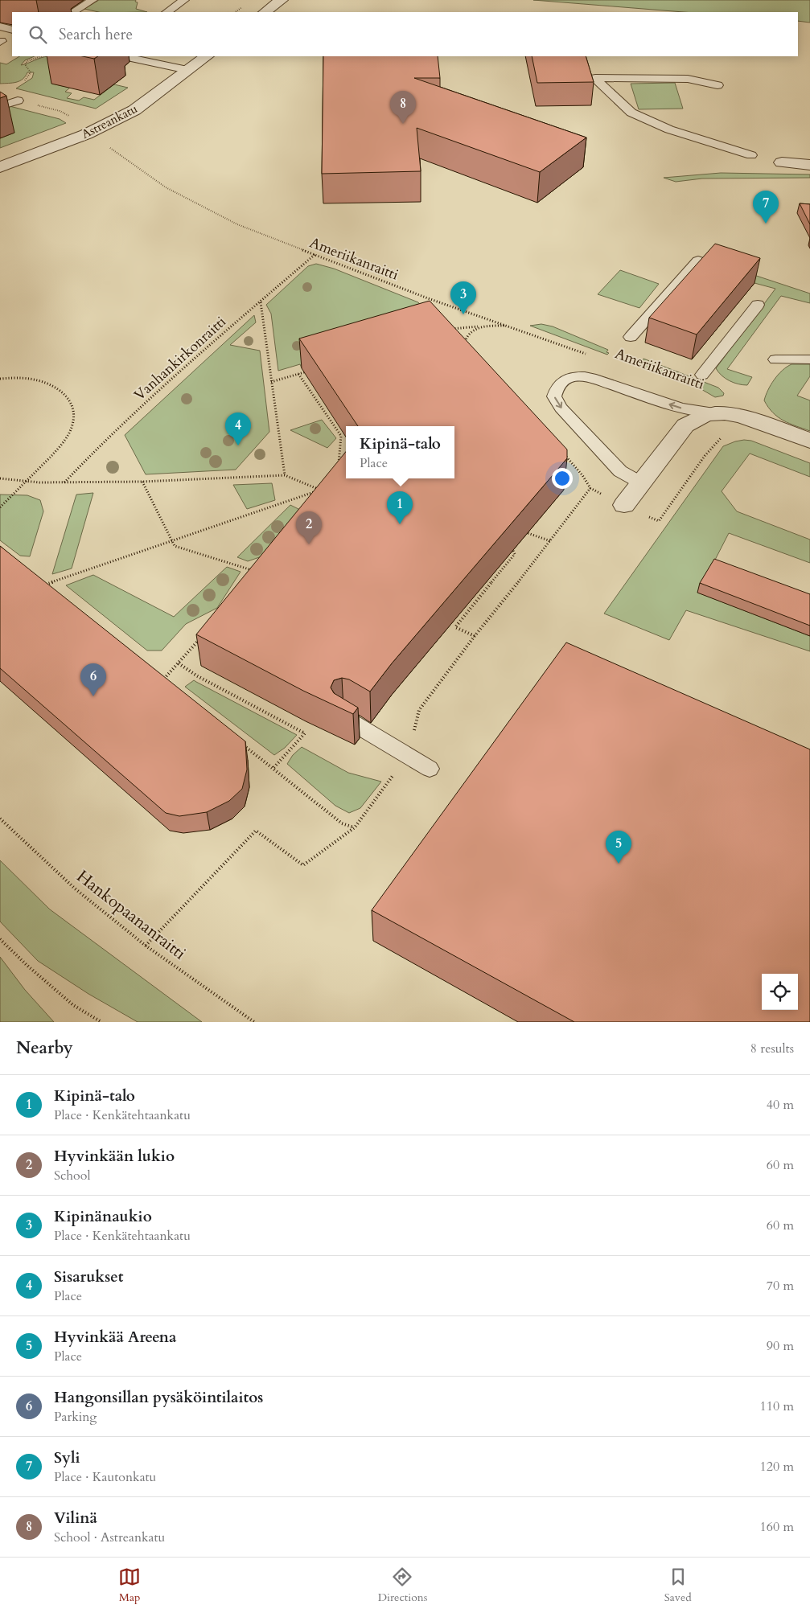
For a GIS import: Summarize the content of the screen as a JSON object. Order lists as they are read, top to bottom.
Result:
{
  "streets": {
    "street": ["Astreankatu"],
    "path": ["Ameriikanraitti", "Vanhankirkonraitti", "Hankopaananraitti"]
  },
  "crossings": [
    ["Astreankatu", "Ameriikanraitti"],
    ["Ameriikanraitti", "Vanhankirkonraitti"]
  ],
  "page": {
    "search": "Search here",
    "pins": [
      "8",
      "7",
      "3",
      "4",
      "1",
      "2",
      "6",
      "5"
    ],
    "popup": ["Kipinä-talo", "Place"],
    "heading": ["Nearby", "8 results"],
    "list": [
      {
        "mark": "1",
        "name": "Kipinä-talo",
        "note": "Place · Kenkätehtaankatu",
        "value": "40 m"
      },
      {
        "mark": "2",
        "name": "Hyvinkään lukio",
        "note": "School",
        "value": "60 m"
      },
      {
        "mark": "3",
        "name": "Kipinänaukio",
        "note": "Place · Kenkätehtaankatu",
        "value": "60 m"
      },
      {
        "mark": "4",
        "name": "Sisarukset",
        "note": "Place",
        "value": "70 m"
      },
      {
        "mark": "5",
        "name": "Hyvinkää Areena",
        "note": "Place",
        "value": "90 m"
      },
      {
        "mark": "6",
        "name": "Hangonsillan pysäköintilaitos",
        "note": "Parking",
        "value": "110 m"
      },
      {
        "mark": "7",
        "name": "Syli",
        "note": "Place · Kautonkatu",
        "value": "120 m"
      },
      {
        "mark": "8",
        "name": "Vilinä",
        "note": "School · Astreankatu",
        "value": "160 m"
      }
    ],
    "nav": ["Map", "Directions", "Saved"]
  }
}
